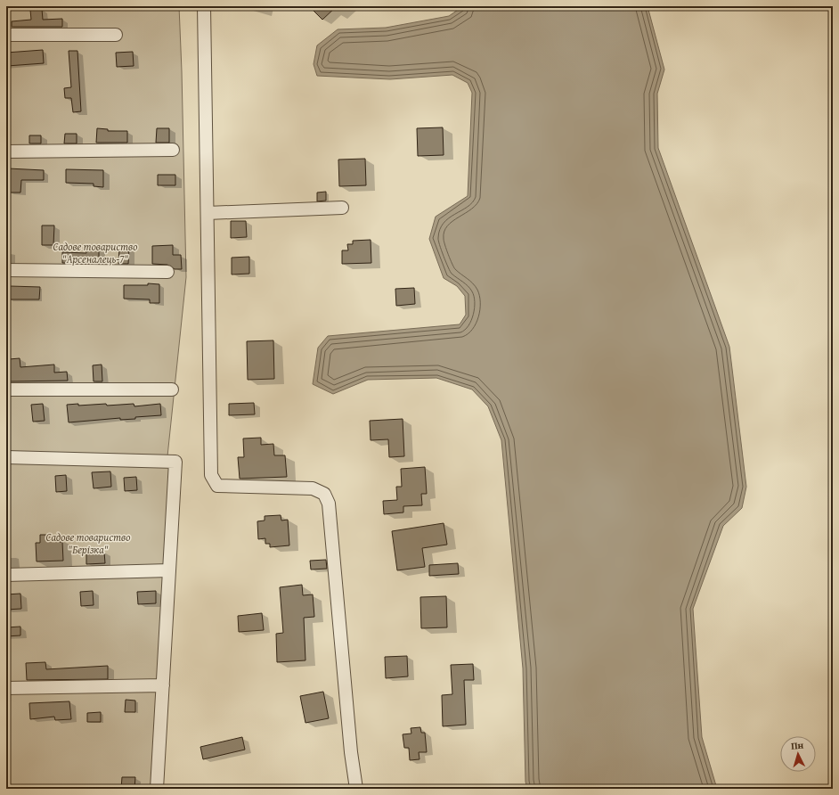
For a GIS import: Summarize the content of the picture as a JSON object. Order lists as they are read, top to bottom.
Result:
{
  "parks": ["Садове товариство \"Арсеналець-7\"", "Садове товариство \"Берізка\""],
  "north": "top"
}
